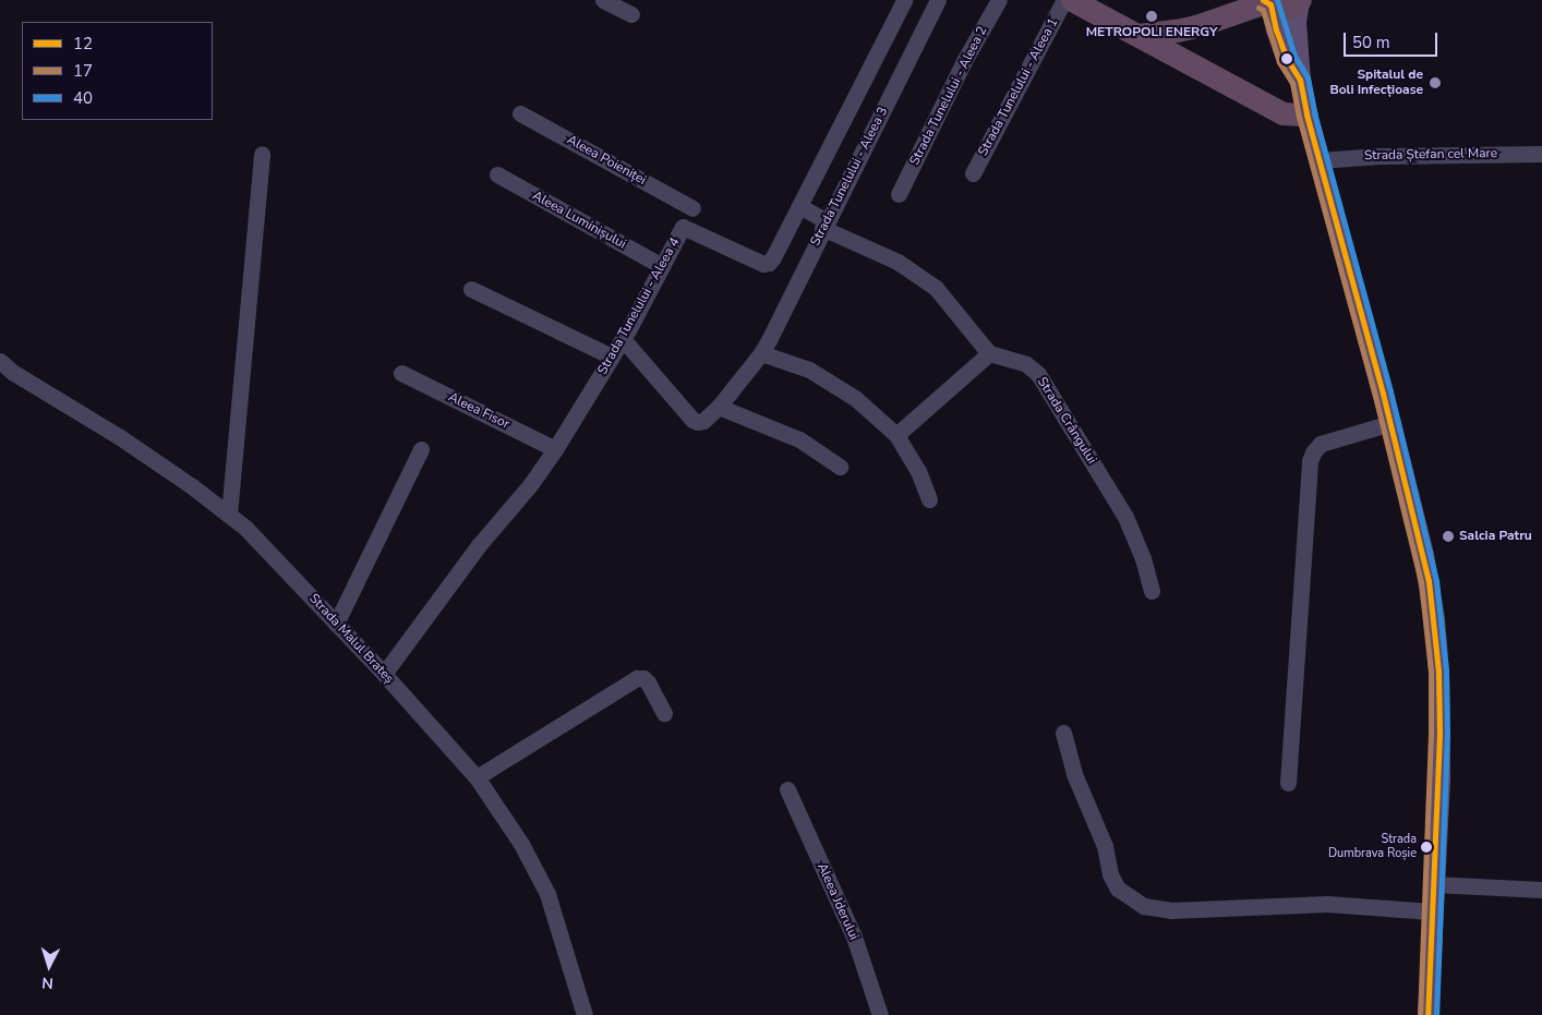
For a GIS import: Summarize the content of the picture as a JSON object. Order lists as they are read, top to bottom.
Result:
{
  "streets": {
    "street": [
      "Strada Tunelului - Aleea 1",
      "Strada Tunelului - Aleea 2",
      "Strada Ștefan cel Mare",
      "Aleea Poieniței",
      "Strada Tunelului - Aleea 3",
      "Aleea Luminișului",
      "Strada Tunelului - Aleea 4",
      "Aleea Fisor",
      "Strada Crângului",
      "Strada Malul Brateș",
      "Aleea Jderului"
    ]
  },
  "crossings": [
    ["Strada Tunelului - Aleea 3", "Strada Tunelului - Aleea 4"],
    ["Aleea Luminișului", "Strada Tunelului - Aleea 4"],
    ["Strada Tunelului - Aleea 4", "Aleea Fisor"],
    ["Strada Tunelului - Aleea 4", "Strada Malul Brateș"]
  ],
  "places": [
    "METROPOLI ENERGY",
    "Spitalul de Boli Infecțioase",
    "Salcia Patru",
    "Strada Dumbrava Roșie"
  ],
  "lines": ["transit line 12", "transit line 40", "transit line 17"],
  "legend": ["12", "17", "40"],
  "scale_bar": "50 m",
  "north": "bottom"
}
